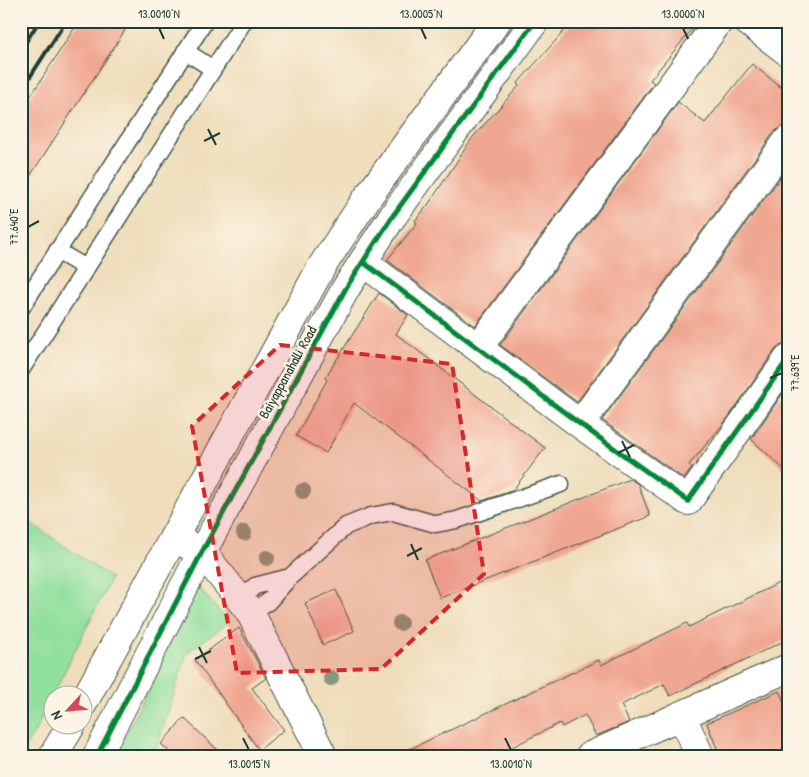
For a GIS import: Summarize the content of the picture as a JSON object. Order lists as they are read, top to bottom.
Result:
{
  "streets": {
    "street": ["Baiyappanahalli Road"]
  },
  "north": "bottom left",
  "coordinates": [
    "13.0010°N",
    "13.0005°N",
    "13.0000°N",
    "77.640°E",
    "77.639°E",
    "13.0015°N"
  ]
}
